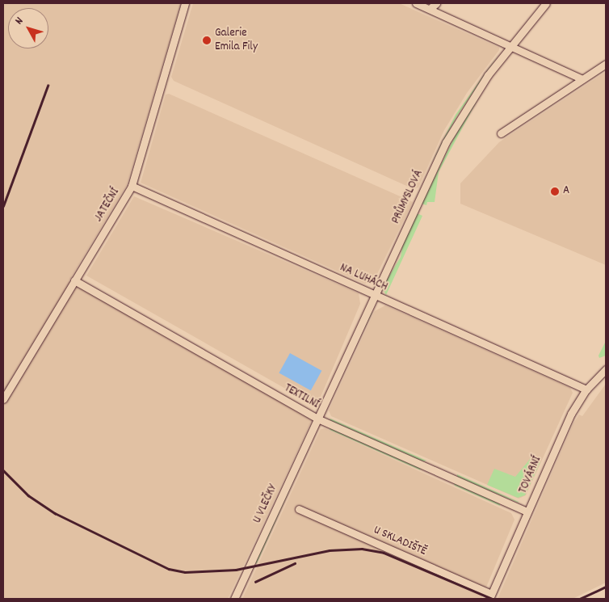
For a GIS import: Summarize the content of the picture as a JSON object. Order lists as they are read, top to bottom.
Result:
{
  "streets": {
    "street": [
      "PRŮMYSLOVÁ",
      "JATEČNÍ",
      "NA LUHÁCH",
      "TEXTILNÍ",
      "TOVÁRNÍ",
      "U VLEČKY",
      "U SKLADIŠTĚ"
    ]
  },
  "crossings": [
    ["PRŮMYSLOVÁ", "NA LUHÁCH"],
    ["PRŮMYSLOVÁ", "TEXTILNÍ"],
    ["PRŮMYSLOVÁ", "U VLEČKY"],
    ["JATEČNÍ", "NA LUHÁCH"],
    ["JATEČNÍ", "TEXTILNÍ"],
    ["NA LUHÁCH", "TOVÁRNÍ"],
    ["TEXTILNÍ", "TOVÁRNÍ"],
    ["TEXTILNÍ", "U VLEČKY"],
    ["TOVÁRNÍ", "U SKLADIŠTĚ"]
  ],
  "places": ["Galerie Emila Fily", "A"],
  "north": "top left"
}
